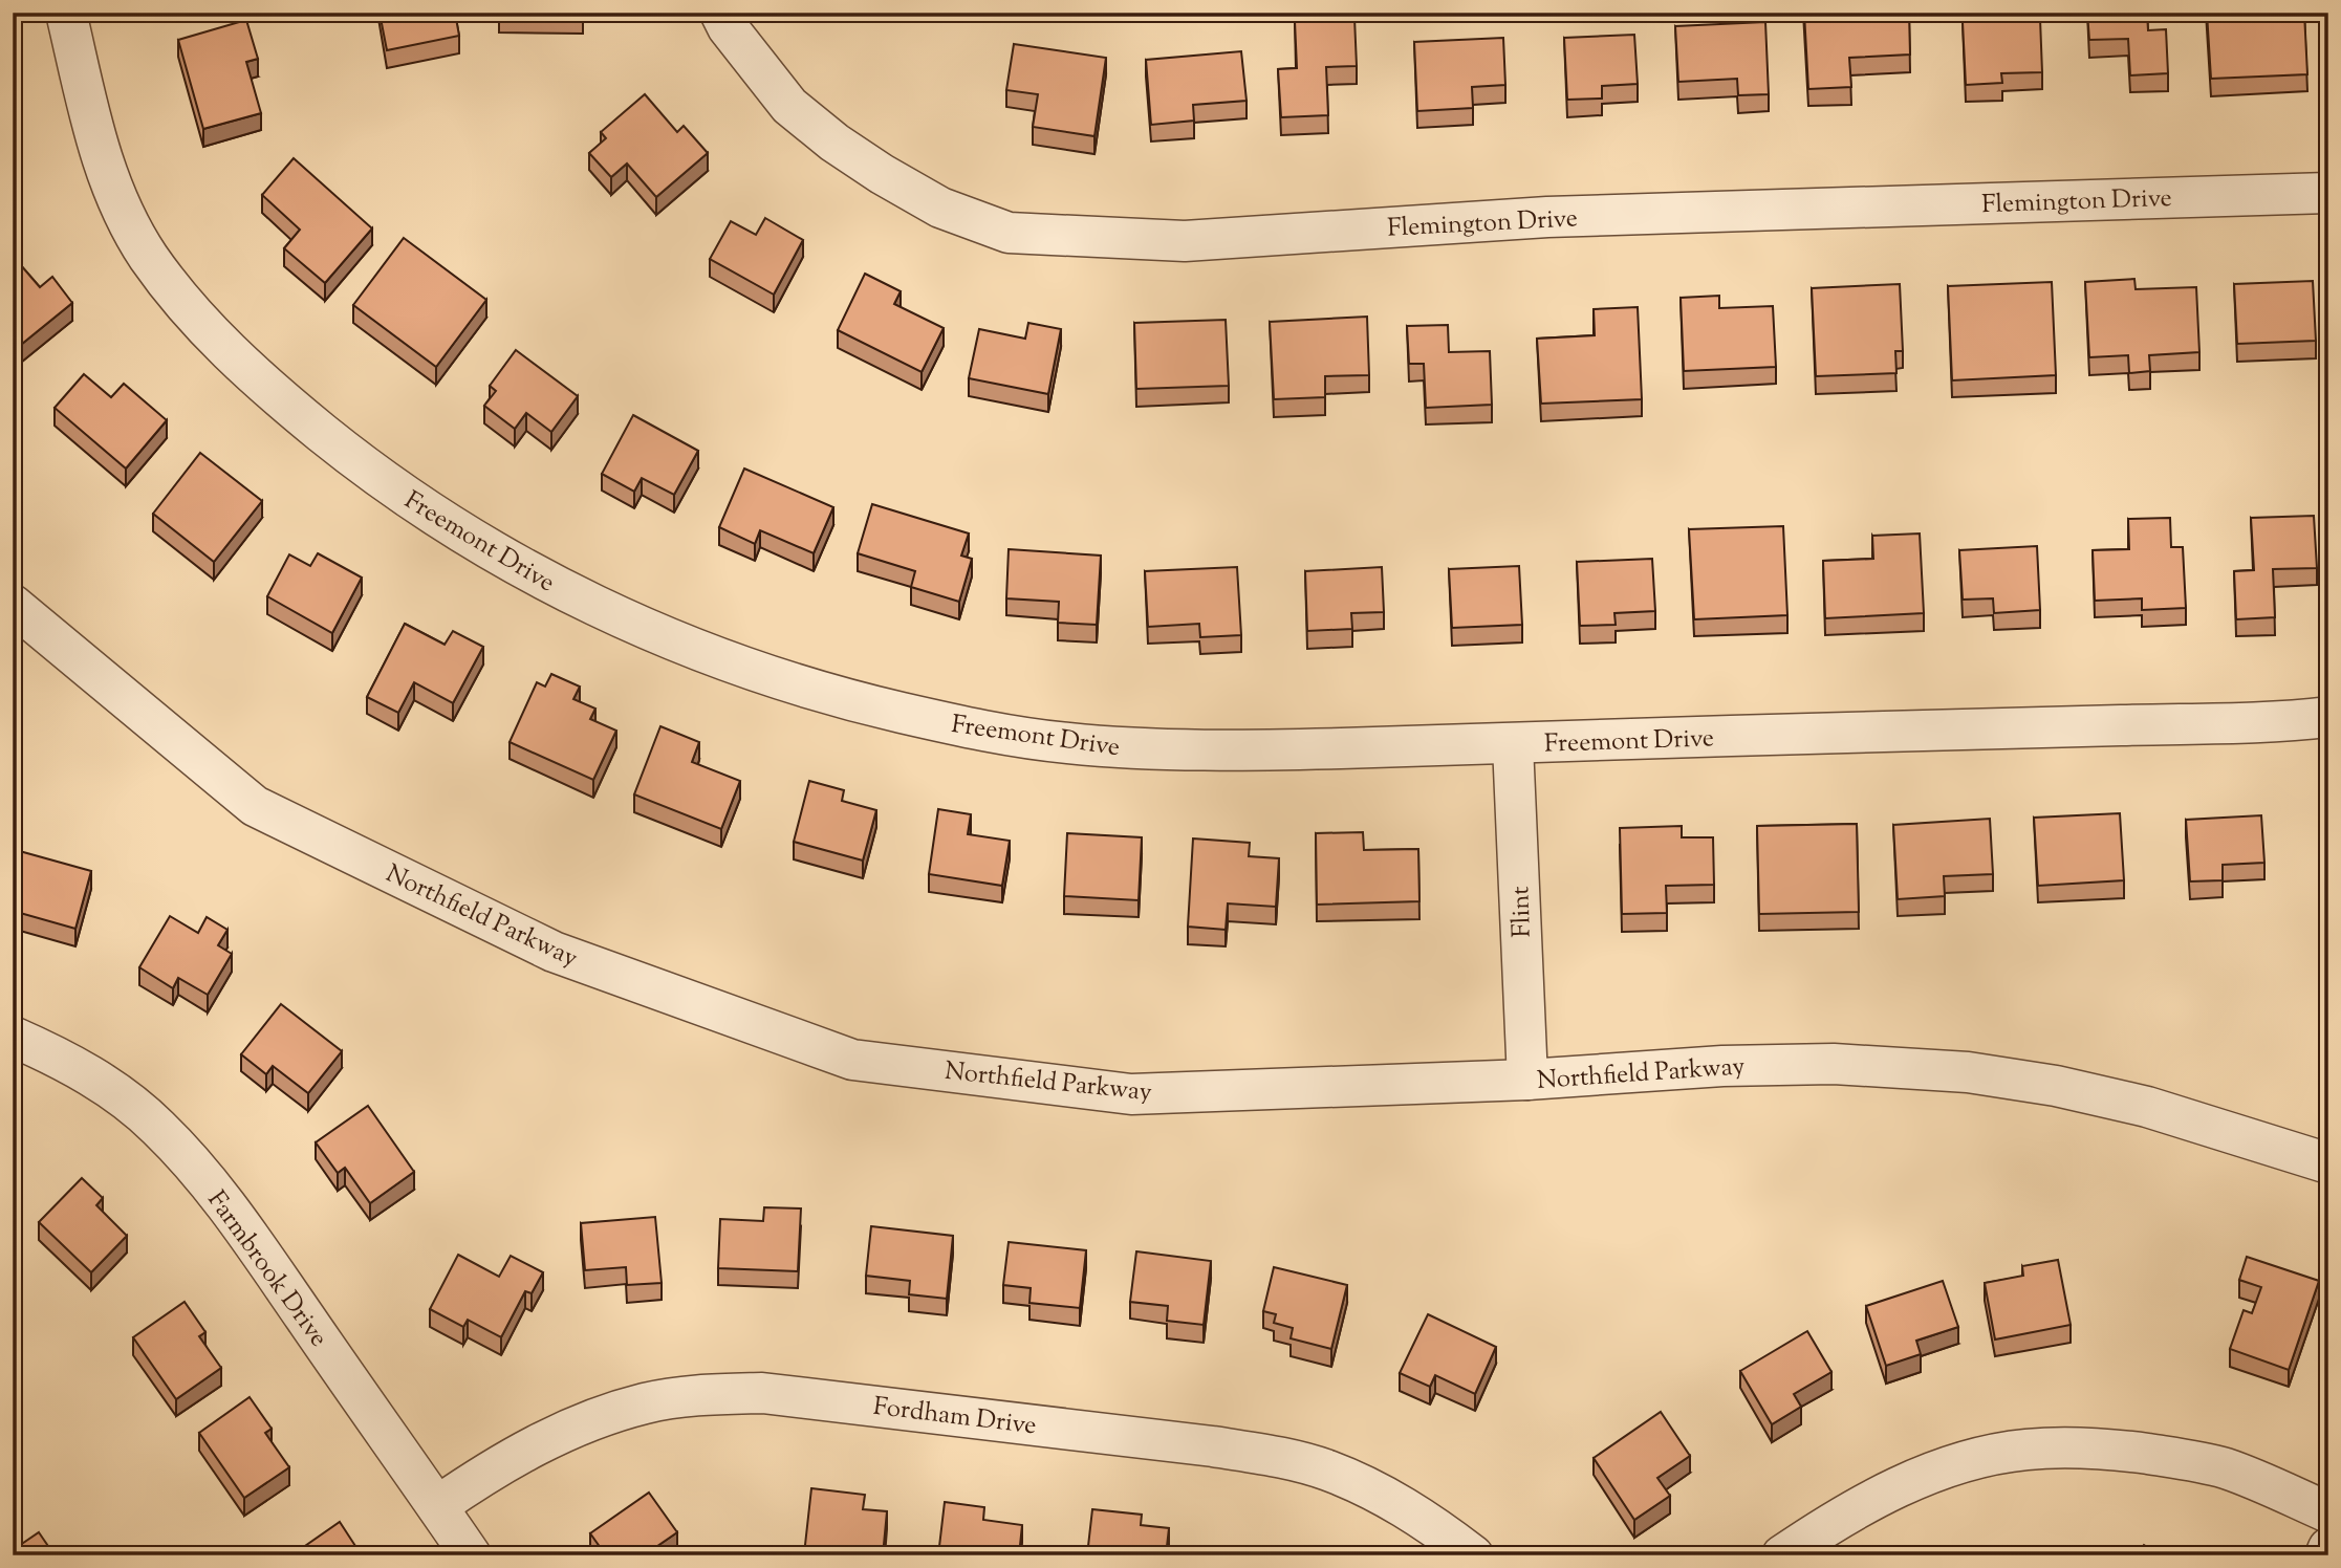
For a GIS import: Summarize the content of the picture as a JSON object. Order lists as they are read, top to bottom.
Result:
{
  "streets": {
    "street": [
      "Flemington Drive",
      "Freemont Drive",
      "Flint",
      "Northfield Parkway",
      "Farmbrook Drive",
      "Fordham Drive"
    ]
  },
  "crossings": [
    ["Freemont Drive", "Flint"],
    ["Flint", "Northfield Parkway"],
    ["Farmbrook Drive", "Fordham Drive"]
  ]
}
